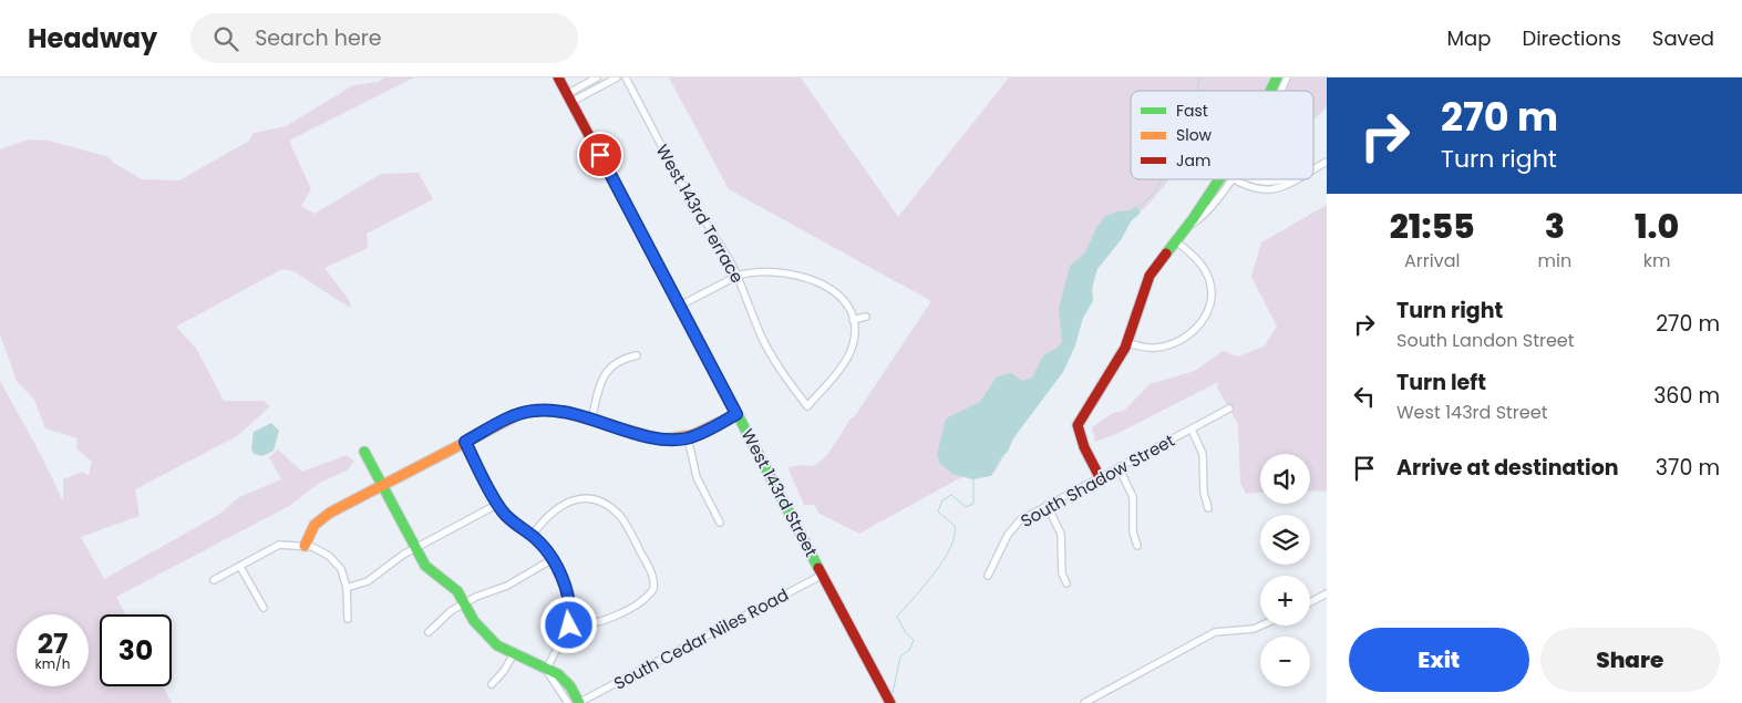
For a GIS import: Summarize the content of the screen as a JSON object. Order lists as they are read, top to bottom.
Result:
{
  "streets": {
    "street": [
      "West 143rd Terrace",
      "South Shadow Street",
      "West 143rd Street",
      "South Cedar Niles Road"
    ]
  },
  "crossings": [
    ["West 143rd Street", "South Cedar Niles Road"]
  ],
  "legend": ["Fast", "Slow", "Jam"],
  "page": {
    "header": "Headway",
    "search": "Search here",
    "nav": ["Map", "Directions", "Saved"],
    "turn": ["270 m", "Turn right"],
    "eta": [
      "21:55",
      "Arrival",
      "3",
      "min",
      "1.0",
      "km"
    ],
    "list": [
      {
        "name": "Turn right",
        "note": "South Landon Street",
        "value": "270 m"
      },
      {
        "name": "Turn left",
        "note": "West 143rd Street",
        "value": "360 m"
      },
      {
        "name": "Arrive at destination",
        "value": "370 m"
      }
    ],
    "map_buttons": ["+", "−"],
    "speed": "27 km/h",
    "limit": "30",
    "buttons": ["Exit", "Share"]
  }
}
